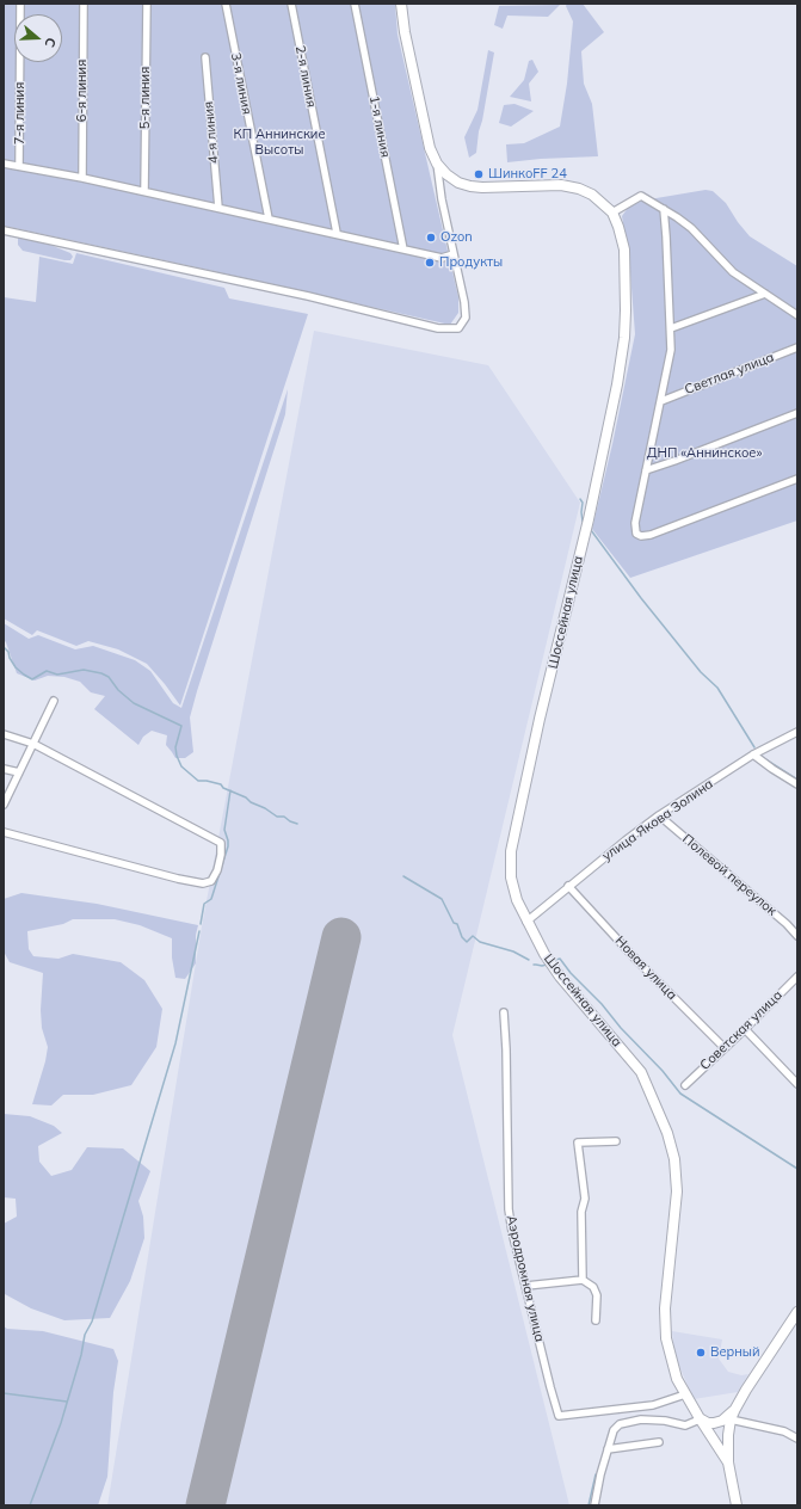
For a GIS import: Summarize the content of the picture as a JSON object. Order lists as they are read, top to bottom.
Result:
{
  "streets": {
    "main road": ["Шоссейная улица"],
    "street": [
      "2-я линия",
      "3-я линия",
      "6-я линия",
      "5-я линия",
      "7-я линия",
      "1-я линия",
      "4-я линия",
      "Светлая улица",
      "улица Якова Золина",
      "Полевой переулок",
      "Новая улица",
      "Советская улица",
      "Аэродромная улица"
    ]
  },
  "crossings": [
    ["Шоссейная улица", "улица Якова Золина"],
    ["Шоссейная улица", "Аэродромная улица"],
    ["улица Якова Золина", "Полевой переулок"],
    ["улица Якова Золина", "Новая улица"],
    ["Новая улица", "Советская улица"]
  ],
  "parks": ["КП Аннинские Высоты", "ДНП «Аннинское»"],
  "places": [
    "ШинкоFF 24",
    "Ozon",
    "Продукты",
    "Верный"
  ],
  "north": "right"
}
